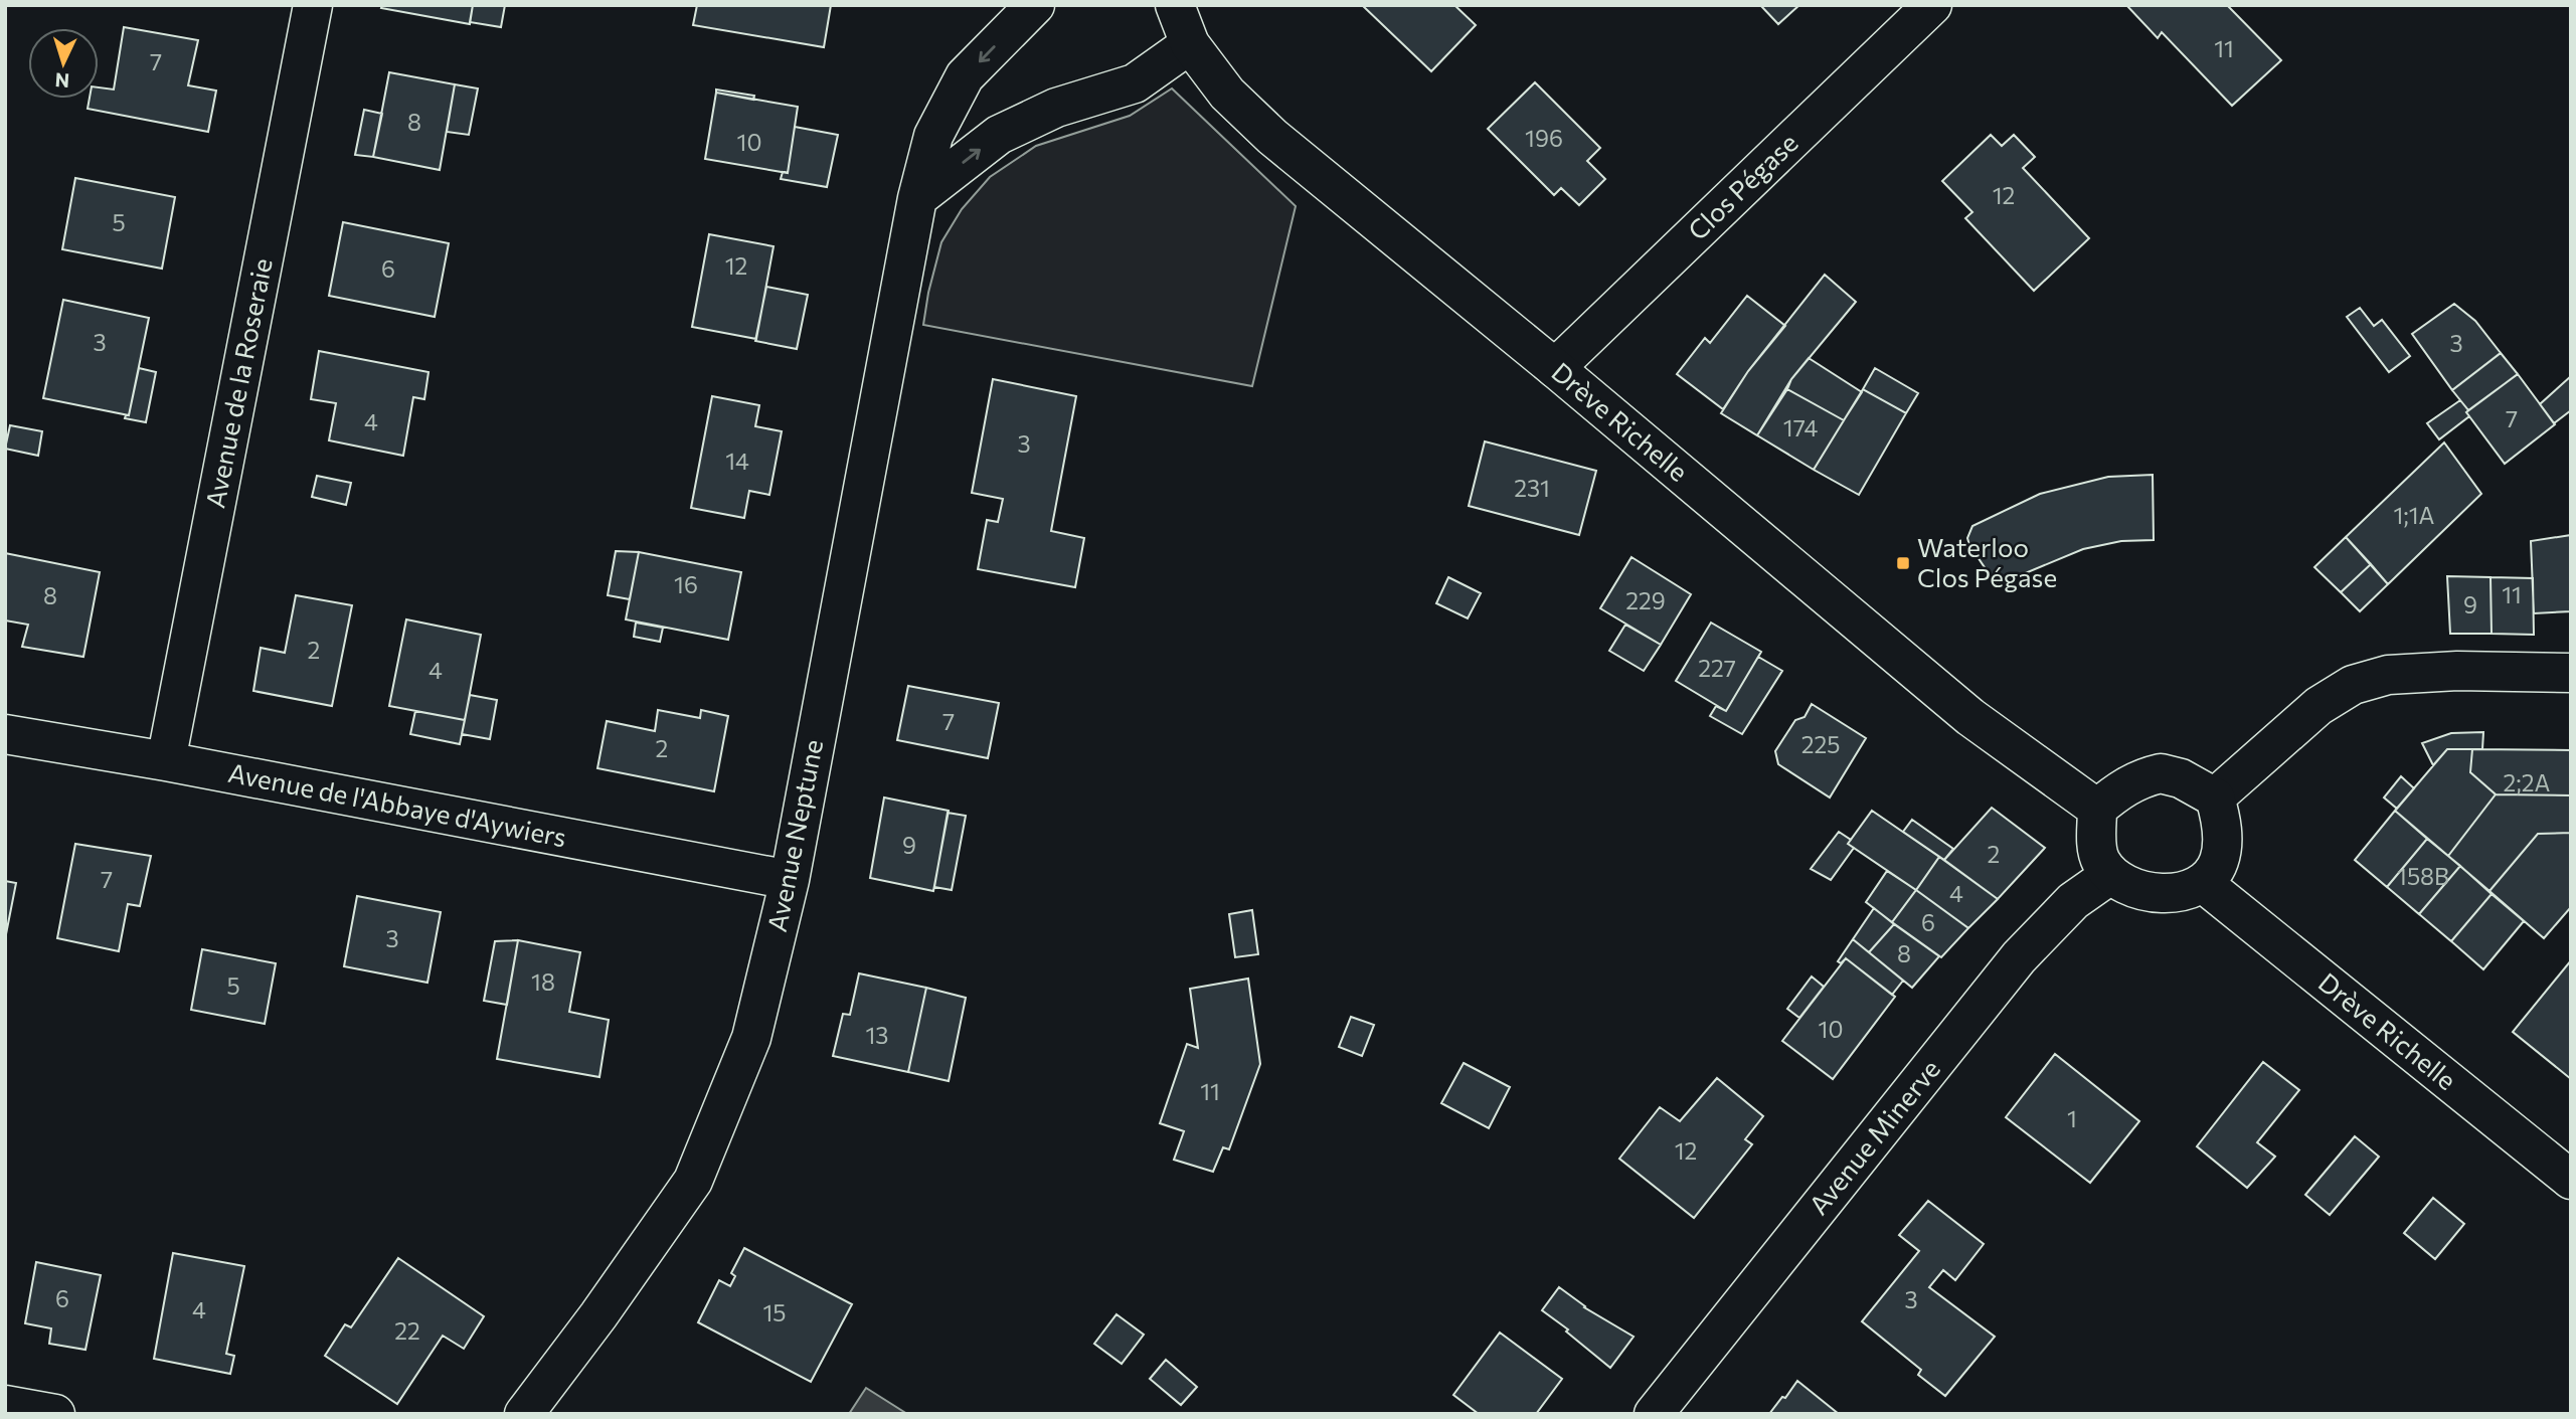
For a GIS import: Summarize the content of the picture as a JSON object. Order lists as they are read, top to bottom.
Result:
{
  "streets": {
    "street": [
      "Clos Pégase",
      "Avenue de la Roseraie",
      "Drève Richelle",
      "Avenue de l'Abbaye d'Aywiers",
      "Avenue Neptune",
      "Avenue Minerve"
    ]
  },
  "crossings": [
    ["Clos Pégase", "Drève Richelle"],
    ["Avenue de la Roseraie", "Avenue de l'Abbaye d'Aywiers"],
    ["Drève Richelle", "Avenue Minerve"],
    ["Avenue de l'Abbaye d'Aywiers", "Avenue Neptune"]
  ],
  "places": {
    "transit": ["Waterloo Clos Pégase"]
  },
  "house_numbers": [
    "11",
    "7",
    "8",
    "196",
    "10",
    "12",
    "5",
    "12",
    "6",
    "3",
    "3",
    "7",
    "4",
    "174",
    "3",
    "14",
    "231",
    "1;1A",
    "16",
    "11",
    "8",
    "229",
    "9",
    "2",
    "227",
    "4",
    "7",
    "225",
    "2",
    "2;2A",
    "9",
    "2",
    "158B",
    "7",
    "4",
    "6",
    "3",
    "8",
    "18",
    "5",
    "10",
    "13",
    "11",
    "1",
    "12",
    "6",
    "3",
    "4",
    "15",
    "22"
  ],
  "north": "bottom"
}
